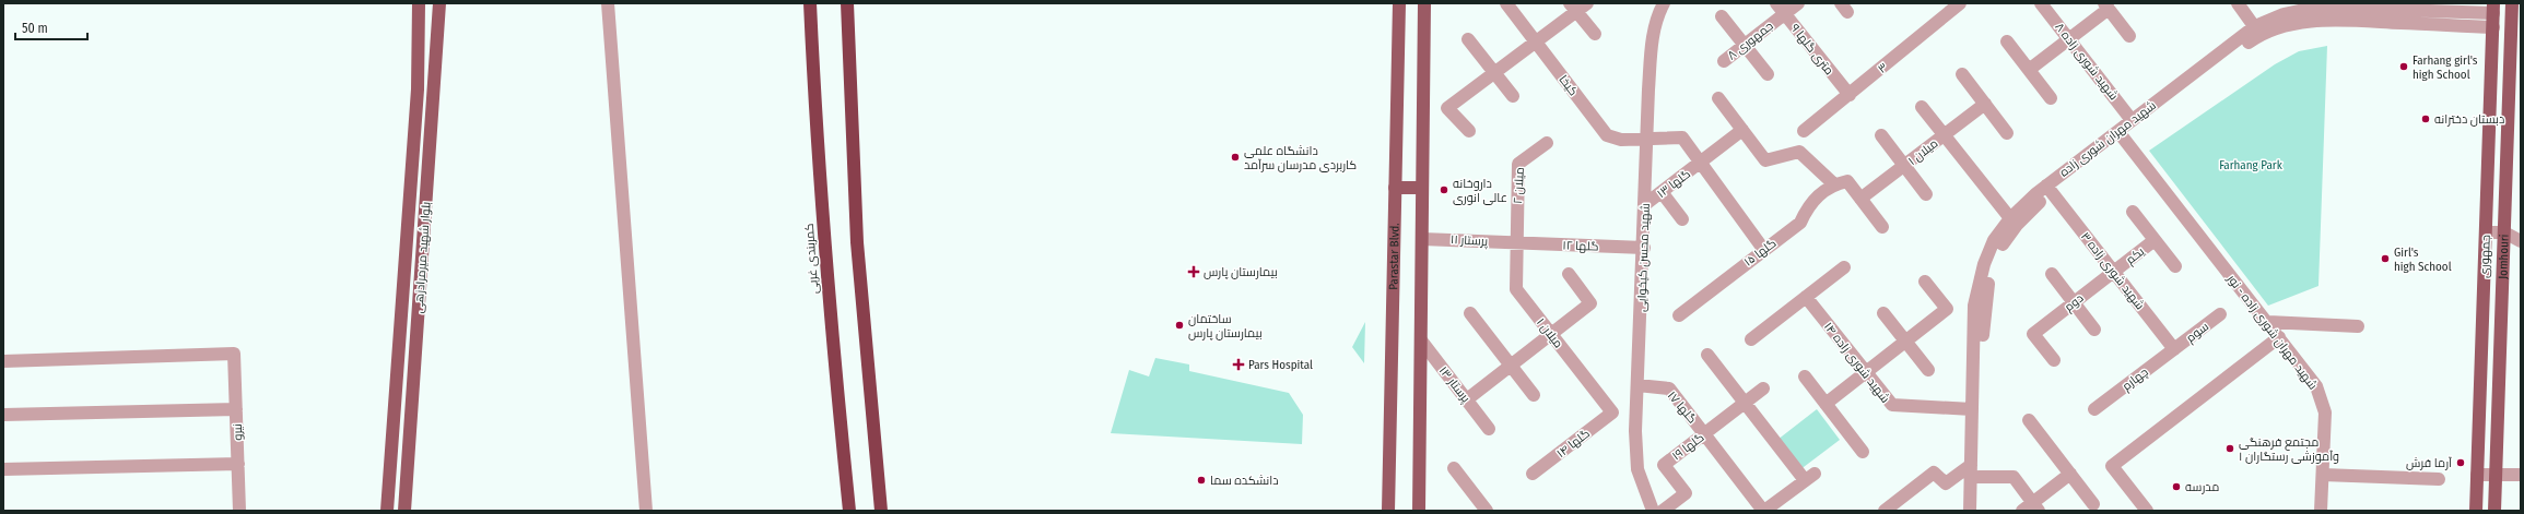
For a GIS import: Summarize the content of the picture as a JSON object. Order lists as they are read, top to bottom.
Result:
{
  "streets": {
    "highway": ["کمربندی غربی"],
    "main road": [
      "Parastar Blvd.",
      "جمهوری",
      "بلوار شهید میرمرادزهی",
      "Jomhouri"
    ],
    "street": [
      "جمهوری ۸",
      "۹ متری گلها",
      "شهید شوری زاده ۸",
      "۳",
      "کیخا",
      "شهید مهران شوری زاده",
      "میلان ۱",
      "گلها ۱۳",
      "میلان ۲",
      "پرستار ۱۱",
      "گلها ۱۲",
      "گلها ۱۵",
      "یکم",
      "شهید محسن کیخوایی",
      "شهید شوری زاده ۳",
      "دوم",
      "سوم",
      "شهید مهران شوری زاده - نور",
      "شهید شوری زاده ۱۴",
      "چهارم",
      "پرستار ۱۳",
      "گلها ۱۷",
      "نیرو",
      "گلها ۱۴",
      "گلها ۱۹"
    ]
  },
  "crossings": [
    ["جمهوری ۸", "۹ متری گلها"],
    ["۹ متری گلها", "۳"],
    ["شهید شوری زاده ۸", "شهید مهران شوری زاده"],
    ["کیخا", "گلها ۱۳"],
    ["کیخا", "شهید محسن کیخوایی"],
    ["شهید مهران شوری زاده", "جمهوری"],
    ["شهید مهران شوری زاده", "شهید شوری زاده ۳"],
    ["شهید مهران شوری زاده", "شهید مهران شوری زاده - نور"],
    ["شهید مهران شوری زاده", "شهید شوری زاده ۱۴"],
    ["میلان ۱", "میلان ۲"],
    ["میلان ۱", "پرستار ۱۱"],
    ["میلان ۱", "گلها ۱۲"],
    ["میلان ۱", "گلها ۱۴"],
    ["گلها ۱۳", "شهید محسن کیخوایی"],
    ["میلان ۲", "پرستار ۱۱"],
    ["میلان ۲", "گلها ۱۲"],
    ["پرستار ۱۱", "گلها ۱۲"],
    ["گلها ۱۲", "شهید محسن کیخوایی"],
    ["یکم", "شهید شوری زاده ۳"],
    ["یکم", "دوم"],
    ["شهید محسن کیخوایی", "گلها ۱۷"],
    ["شهید شوری زاده ۳", "دوم"],
    ["شهید شوری زاده ۳", "سوم"],
    ["شهید شوری زاده ۳", "چهارم"],
    ["سوم", "چهارم"],
    ["گلها ۱۷", "گلها ۱۹"]
  ],
  "parks": ["Farhang Park"],
  "places": {
    "other": [
      "Farhang girl's high School",
      "دبستان دخترانه",
      "دانشگاه علمی کاربردی مدرسان سرآمد",
      "داروخانه عالی انوری",
      "Girl's high School",
      "ساختمان بیمارستان پارس",
      "مجتمع فرهنگی وآموزشی رستگاران ۱",
      "آرما فرش",
      "دانشکده سما",
      "مدرسه"
    ],
    "health": ["بیمارستان پارس", "Pars Hospital"]
  },
  "scale_bar": "50 m"
}
